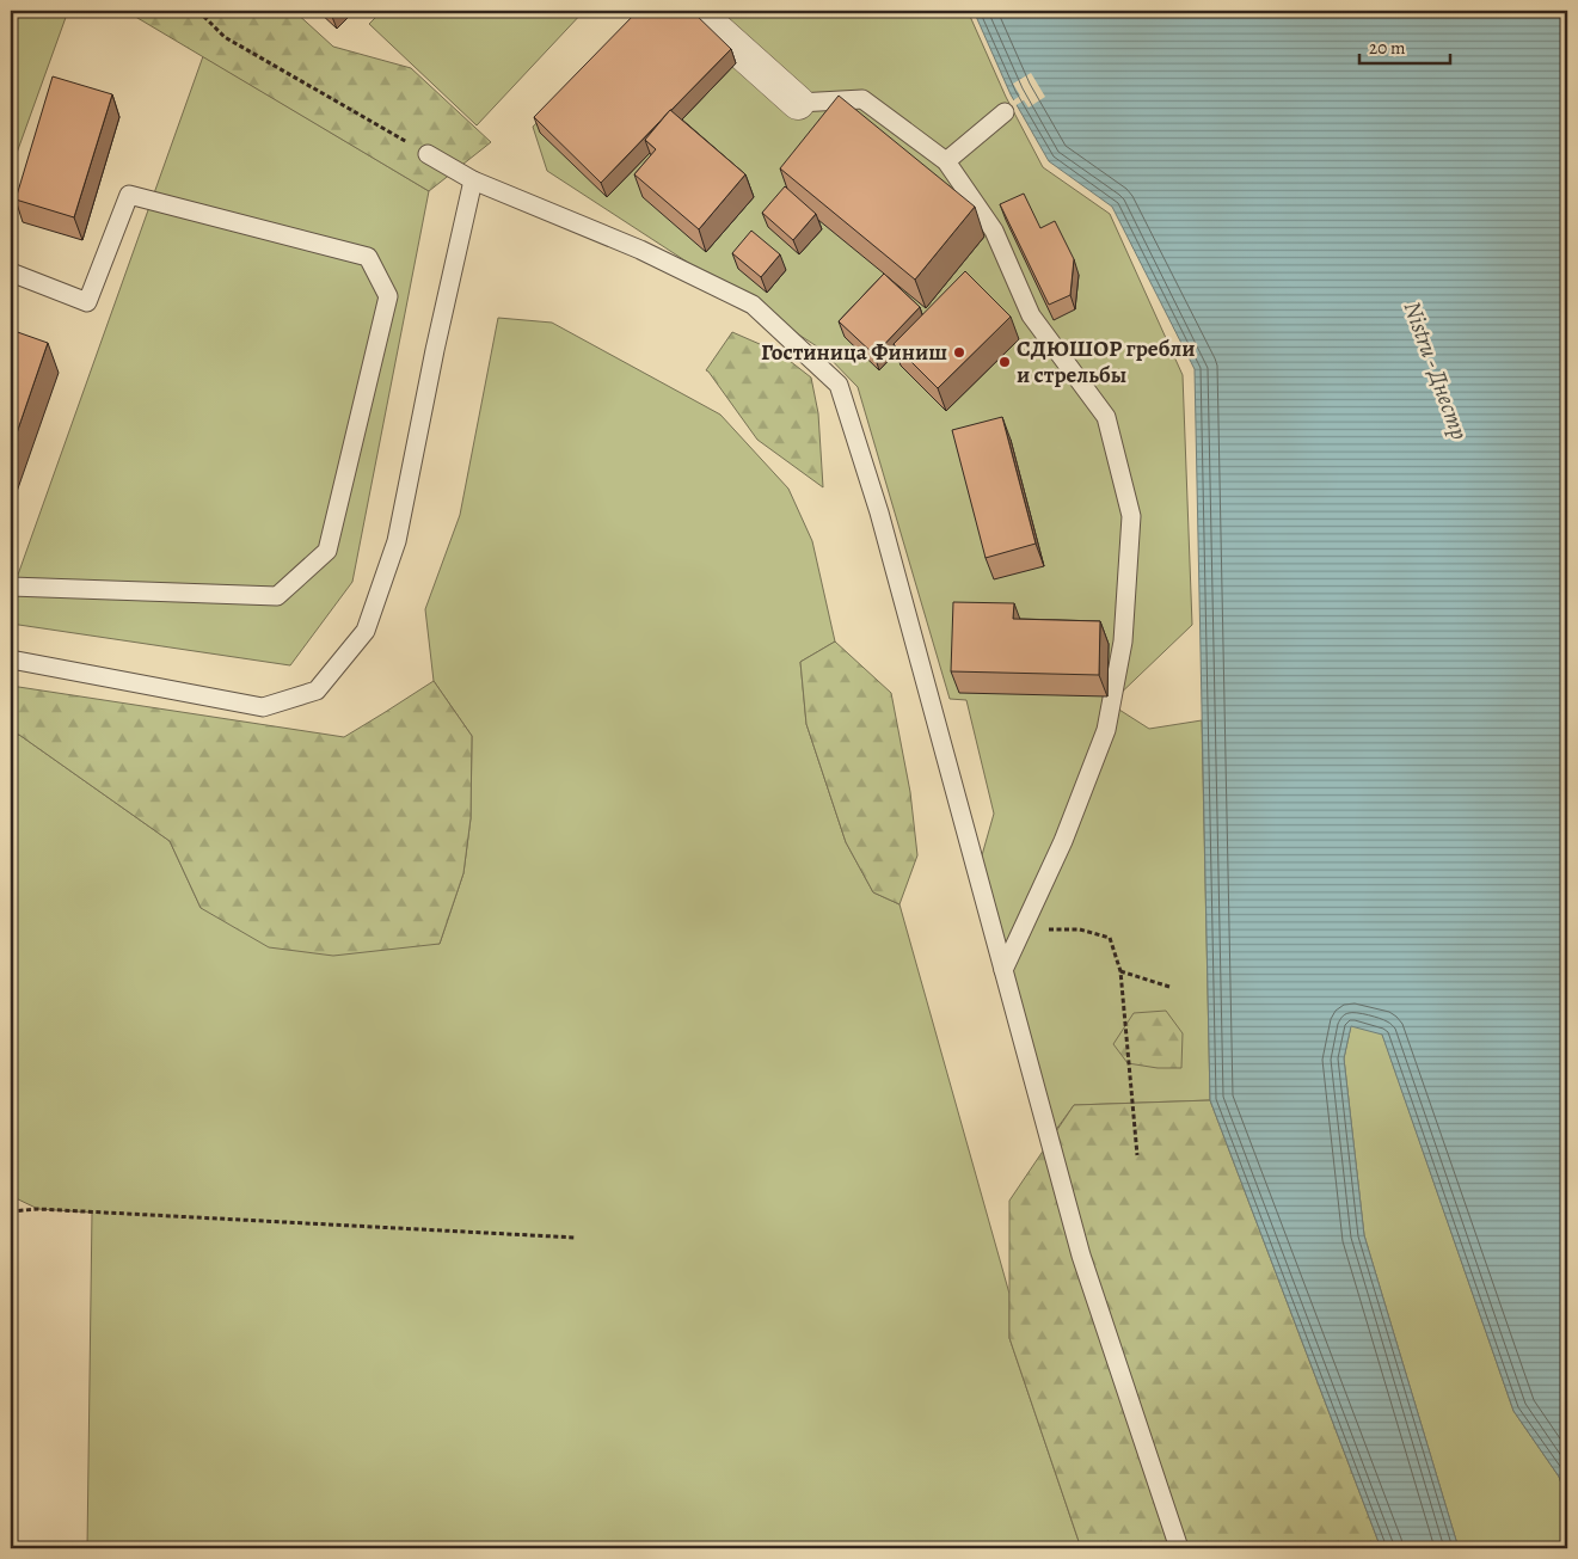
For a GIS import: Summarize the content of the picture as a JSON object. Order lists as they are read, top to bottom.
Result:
{
  "water": ["Nistru - Днестр"],
  "places": ["Гостиница Финиш", "СДЮШОР гребли и стрельбы"],
  "scale_bar": "20 m"
}
